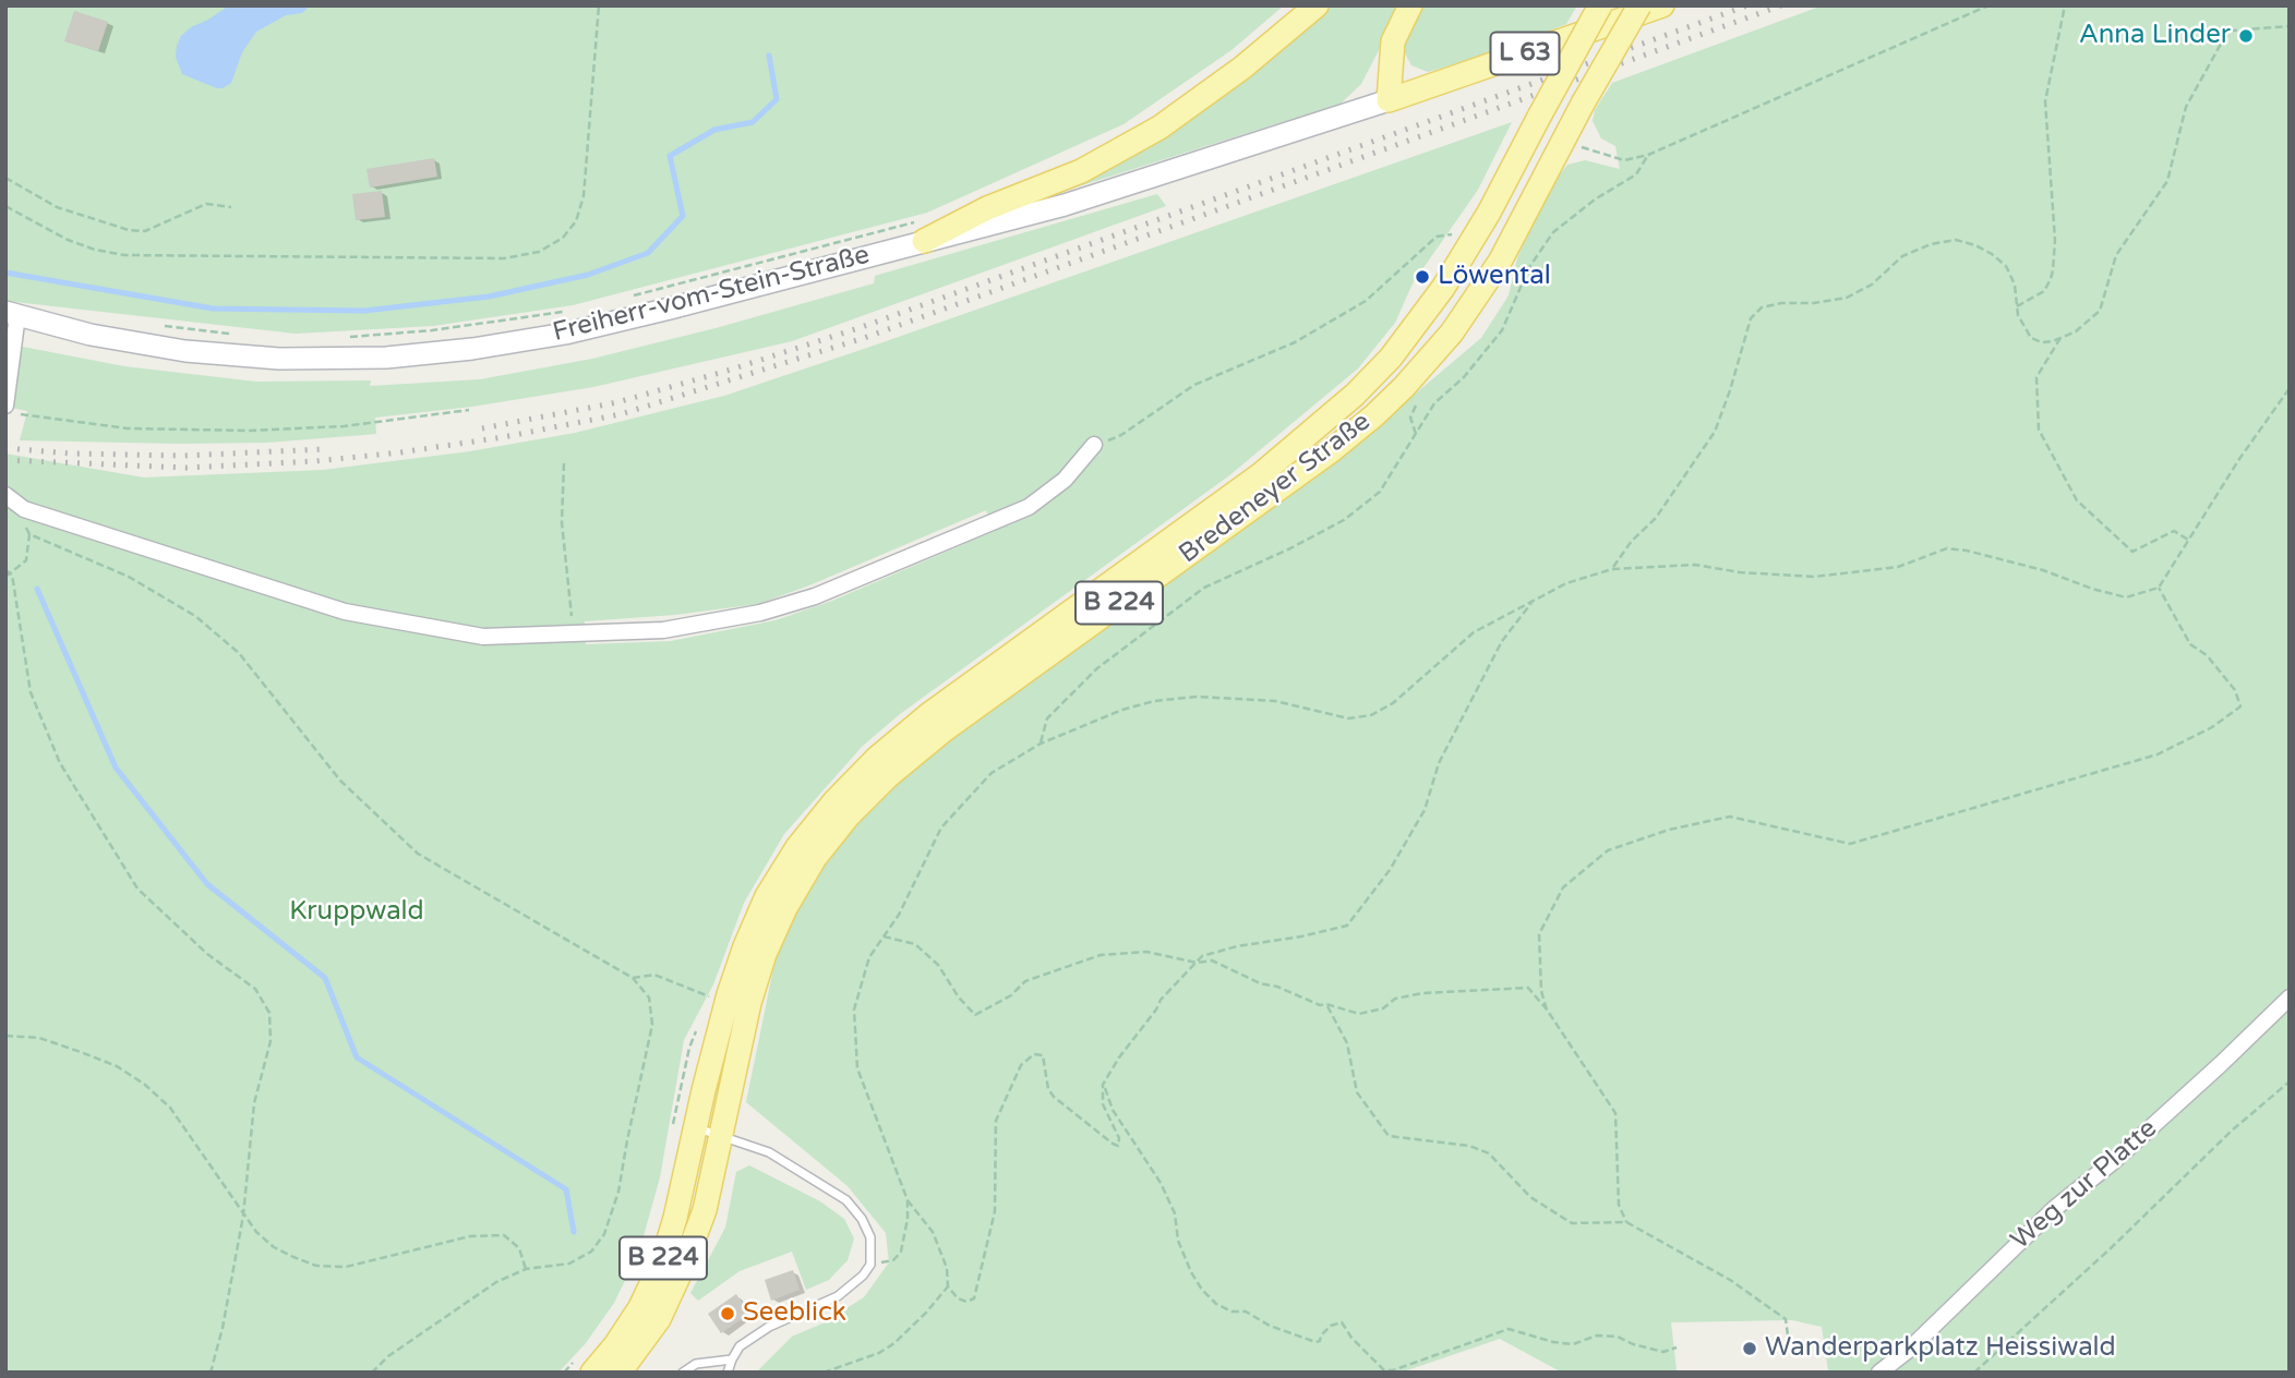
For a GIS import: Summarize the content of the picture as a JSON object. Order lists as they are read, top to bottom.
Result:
{
  "streets": {
    "main road": [
      "L 63",
      "Freiherr-vom-Stein-Straße",
      "Bredeneyer Straße",
      "B 224"
    ],
    "street": ["Weg zur Platte"]
  },
  "crossings": [
    ["L 63", "Freiherr-vom-Stein-Straße"]
  ],
  "parks": ["Kruppwald"],
  "places": [
    "Anna Linder",
    "Löwental",
    "Seeblick",
    "Wanderparkplatz Heissiwald"
  ]
}
